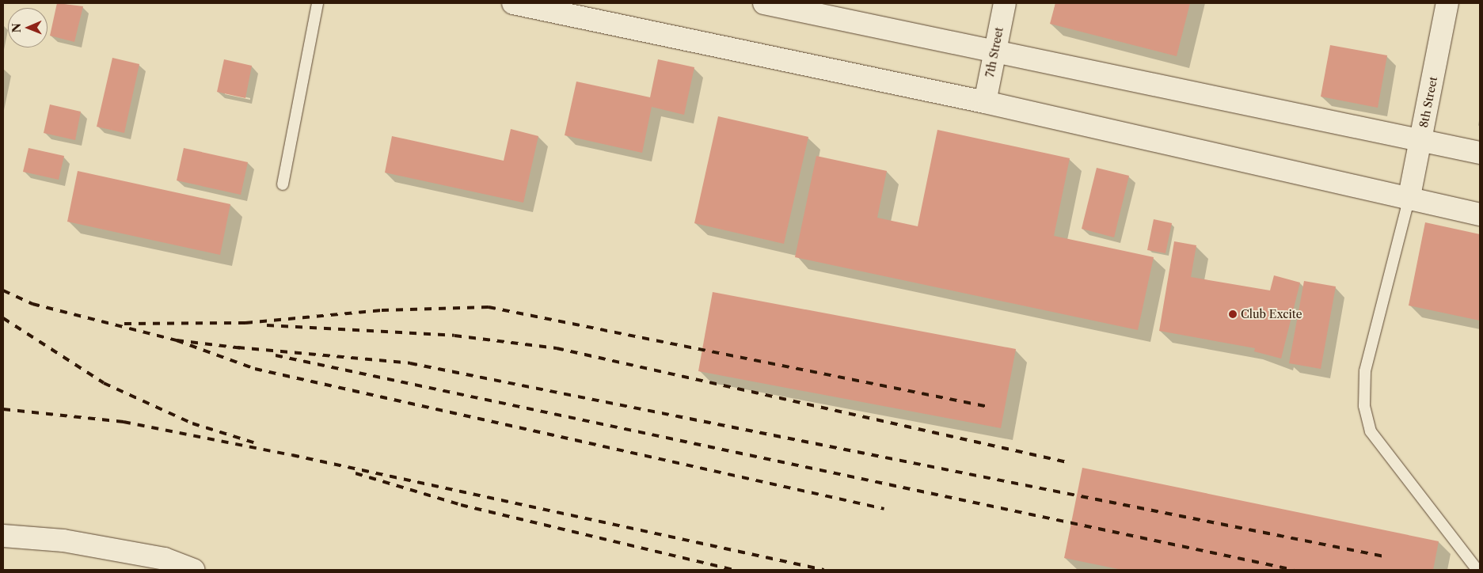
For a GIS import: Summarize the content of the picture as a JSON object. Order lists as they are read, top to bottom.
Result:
{
  "streets": {
    "street": ["7th Street", "8th Street"]
  },
  "places": ["Club Excite"],
  "north": "left"
}
